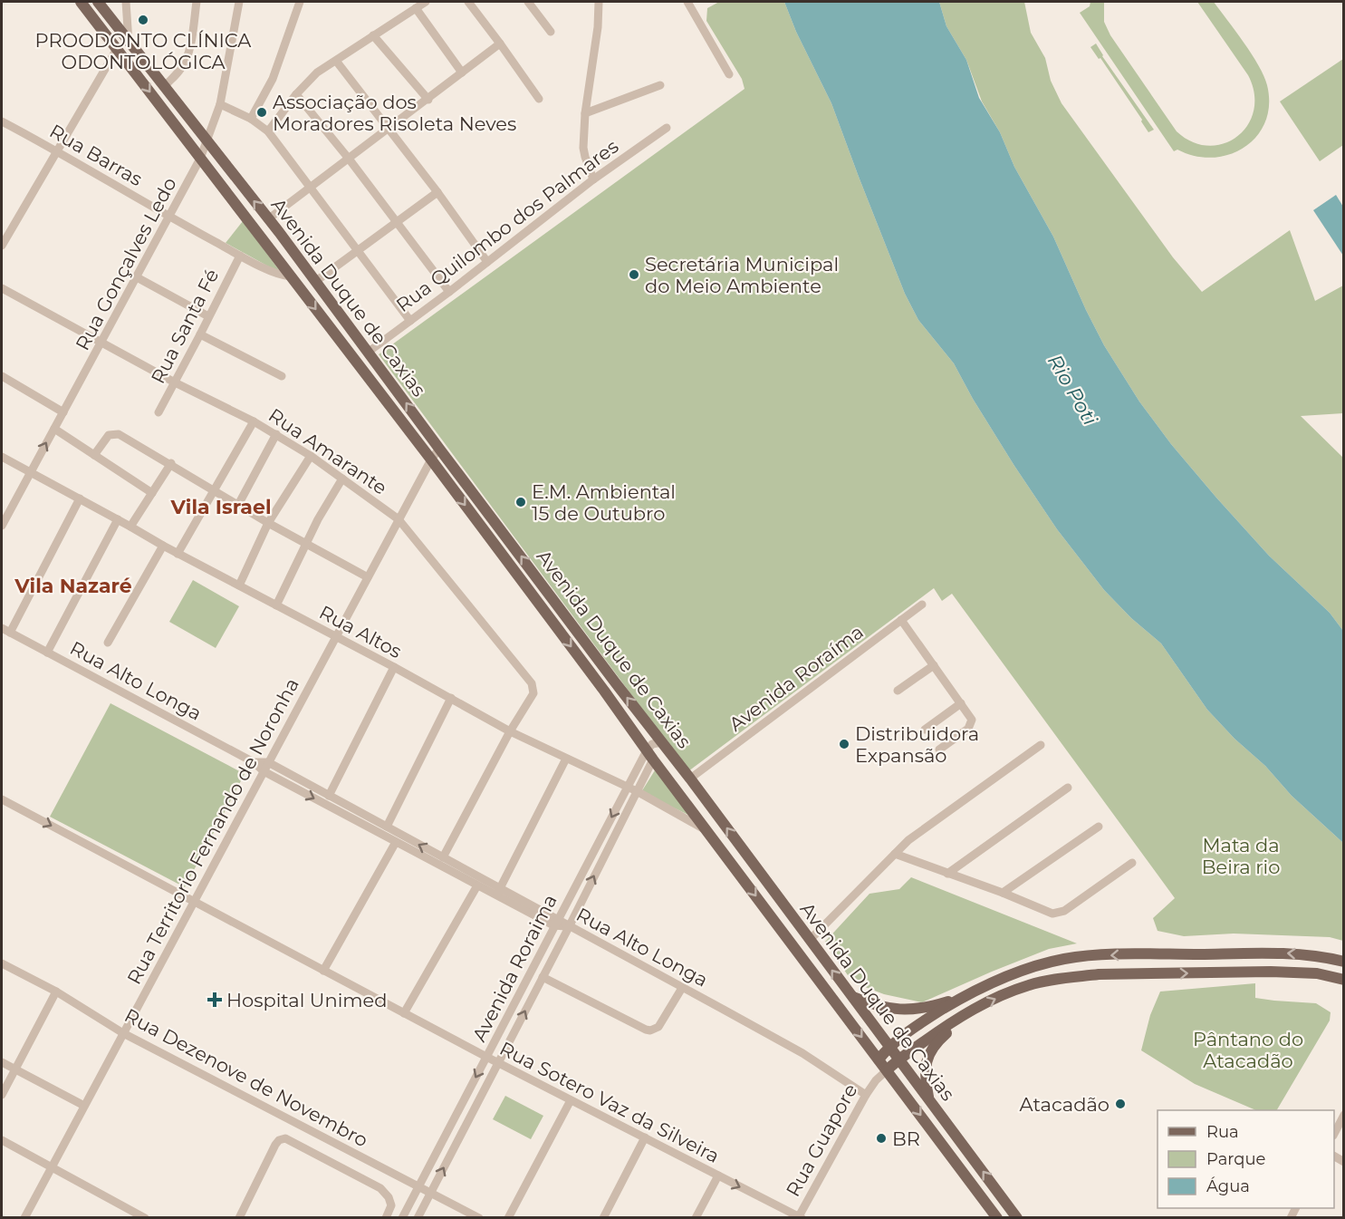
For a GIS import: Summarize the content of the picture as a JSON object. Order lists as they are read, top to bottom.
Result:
{
  "streets": {
    "main road": ["Avenida Duque de Caxias", "Rua Guapore"],
    "street": [
      "Rua Barras",
      "Rua Quilombo dos Palmares",
      "Rua Gonçalves Ledo",
      "Rua Santa Fé",
      "Rua Amarante",
      "Rua Altos",
      "Avenida Roraíma",
      "Rua Alto Longa",
      "Rua Territorio Fernando de Noronha",
      "Avenida Roraima",
      "Rua Dezenove de Novembro",
      "Rua Sotero Vaz da Silveira"
    ]
  },
  "crossings": [
    ["Rua Barras", "Rua Gonçalves Ledo"],
    ["Rua Barras", "Avenida Duque de Caxias"],
    ["Rua Barras", "Rua Santa Fé"],
    ["Rua Quilombo dos Palmares", "Avenida Duque de Caxias"],
    ["Rua Gonçalves Ledo", "Avenida Duque de Caxias"],
    ["Rua Gonçalves Ledo", "Rua Amarante"],
    ["Rua Gonçalves Ledo", "Rua Altos"],
    ["Avenida Duque de Caxias", "Rua Altos"],
    ["Avenida Duque de Caxias", "Avenida Roraíma"],
    ["Avenida Duque de Caxias", "Rua Territorio Fernando de Noronha"],
    ["Avenida Duque de Caxias", "Avenida Roraima"],
    ["Avenida Duque de Caxias", "Rua Guapore"],
    ["Rua Santa Fé", "Rua Amarante"],
    ["Rua Amarante", "Rua Altos"],
    ["Rua Amarante", "Rua Territorio Fernando de Noronha"],
    ["Rua Altos", "Rua Territorio Fernando de Noronha"],
    ["Rua Altos", "Avenida Roraima"],
    ["Rua Alto Longa", "Rua Territorio Fernando de Noronha"],
    ["Rua Alto Longa", "Avenida Roraima"],
    ["Rua Alto Longa", "Rua Guapore"],
    ["Rua Territorio Fernando de Noronha", "Rua Dezenove de Novembro"],
    ["Rua Territorio Fernando de Noronha", "Rua Sotero Vaz da Silveira"],
    ["Avenida Roraima", "Rua Dezenove de Novembro"],
    ["Avenida Roraima", "Rua Sotero Vaz da Silveira"],
    ["Rua Sotero Vaz da Silveira", "Rua Guapore"]
  ],
  "districts": ["Vila Israel", "Vila Nazaré"],
  "water": ["Rio Poti"],
  "parks": ["Mata da Beira rio", "Pântano do Atacadão"],
  "places": {
    "other": [
      "PROODONTO CLÍNICA ODONTOLÓGICA",
      "Associação dos Moradores Risoleta Neves",
      "Secretária Municipal do Meio Ambiente",
      "E.M. Ambiental 15 de Outubro",
      "Distribuidora Expansão",
      "Atacadão",
      "BR"
    ],
    "health": ["Hospital Unimed"]
  },
  "legend": ["Rua", "Parque", "Água"]
}
